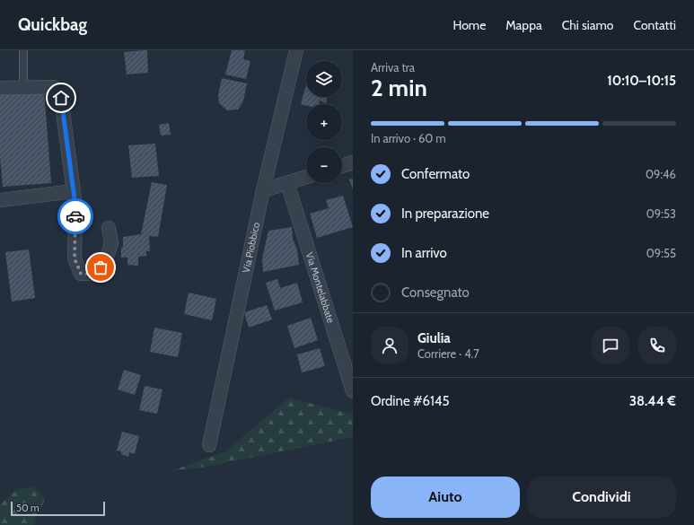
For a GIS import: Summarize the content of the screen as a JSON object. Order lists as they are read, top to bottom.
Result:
{
  "streets": {
    "street": ["Via Piobbico", "Via Montelabbate"]
  },
  "scale_bar": "50 m",
  "page": {
    "header": "Quickbag",
    "nav": [
      "Home",
      "Mappa",
      "Chi siamo",
      "Contatti"
    ],
    "heading": ["2 min", "Arriva tra", "10:10–10:15"],
    "panel": [
      "Giulia",
      "Corriere · 4.7",
      "Ordine #6145",
      "38.44 €"
    ],
    "map_buttons": ["+", "−"],
    "bar": "In arrivo · 60 m",
    "list": [
      ["Confermato", "09:46"],
      ["In preparazione", "09:53"],
      ["In arrivo", "09:55"],
      "Consegnato"
    ],
    "buttons": ["Aiuto", "Condividi"],
    "scale": "50 m"
  }
}
